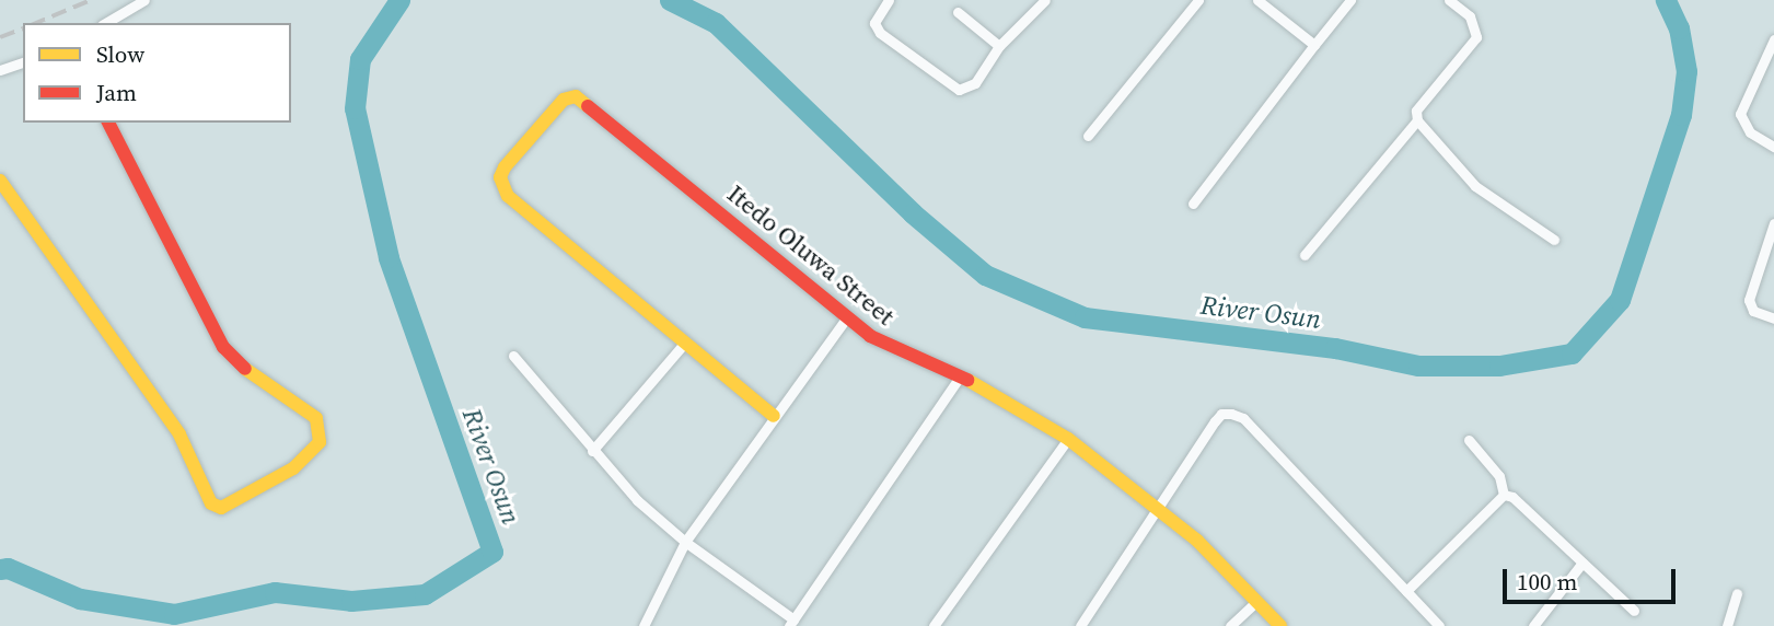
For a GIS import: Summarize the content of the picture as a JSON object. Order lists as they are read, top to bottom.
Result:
{
  "streets": {
    "street": ["Itedo Oluwa Street"]
  },
  "water": ["River Osun"],
  "legend": ["Slow", "Jam"],
  "scale_bar": "100 m"
}
